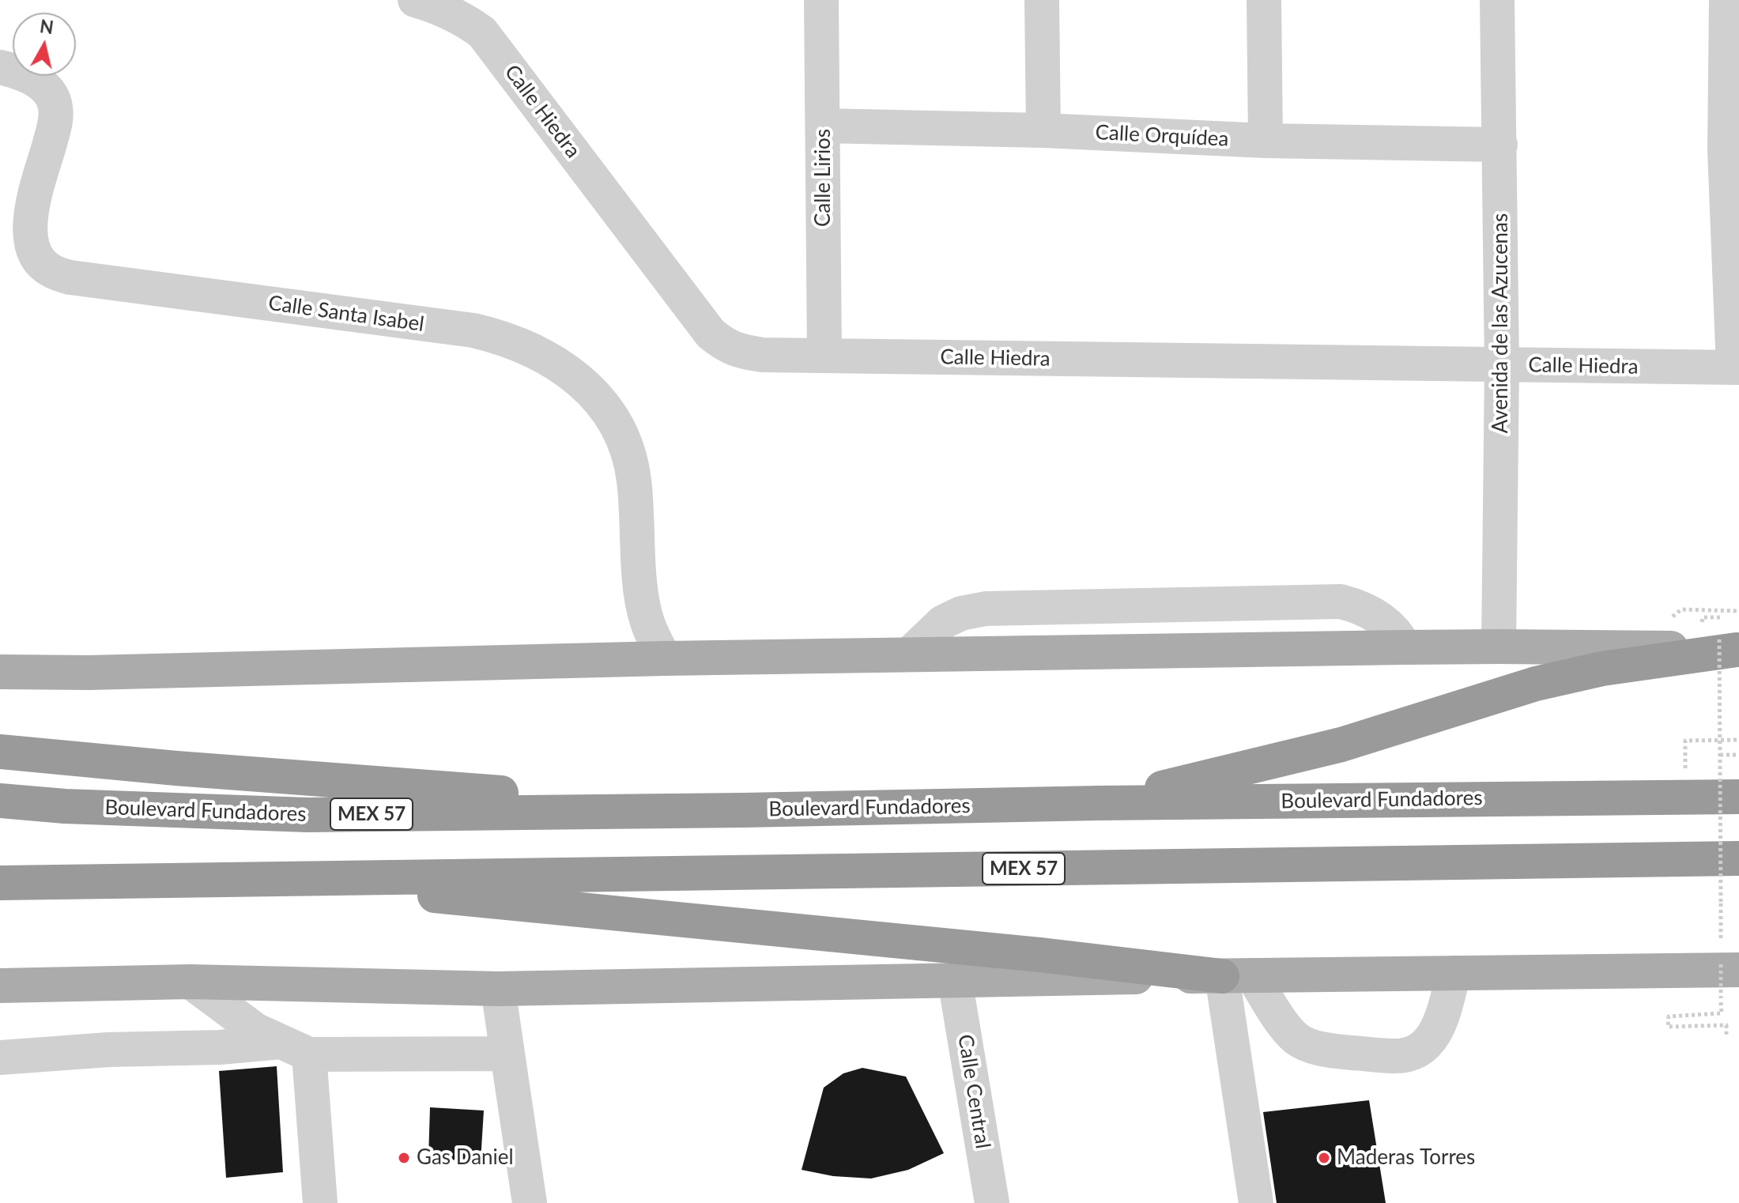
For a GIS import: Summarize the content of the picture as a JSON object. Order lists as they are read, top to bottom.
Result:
{
  "streets": {
    "highway": ["Boulevard Fundadores", "MEX 57"],
    "street": [
      "Calle Hiedra",
      "Calle Orquídea",
      "Calle Lirios",
      "Calle Santa Isabel",
      "Avenida de las Azucenas",
      "Calle Central"
    ]
  },
  "crossings": [
    ["Calle Hiedra", "Calle Lirios"],
    ["Calle Hiedra", "Avenida de las Azucenas"],
    ["Calle Orquídea", "Calle Lirios"],
    ["Calle Orquídea", "Avenida de las Azucenas"]
  ],
  "places": ["Gas Daniel", "Maderas Torres"],
  "north": "top"
}
